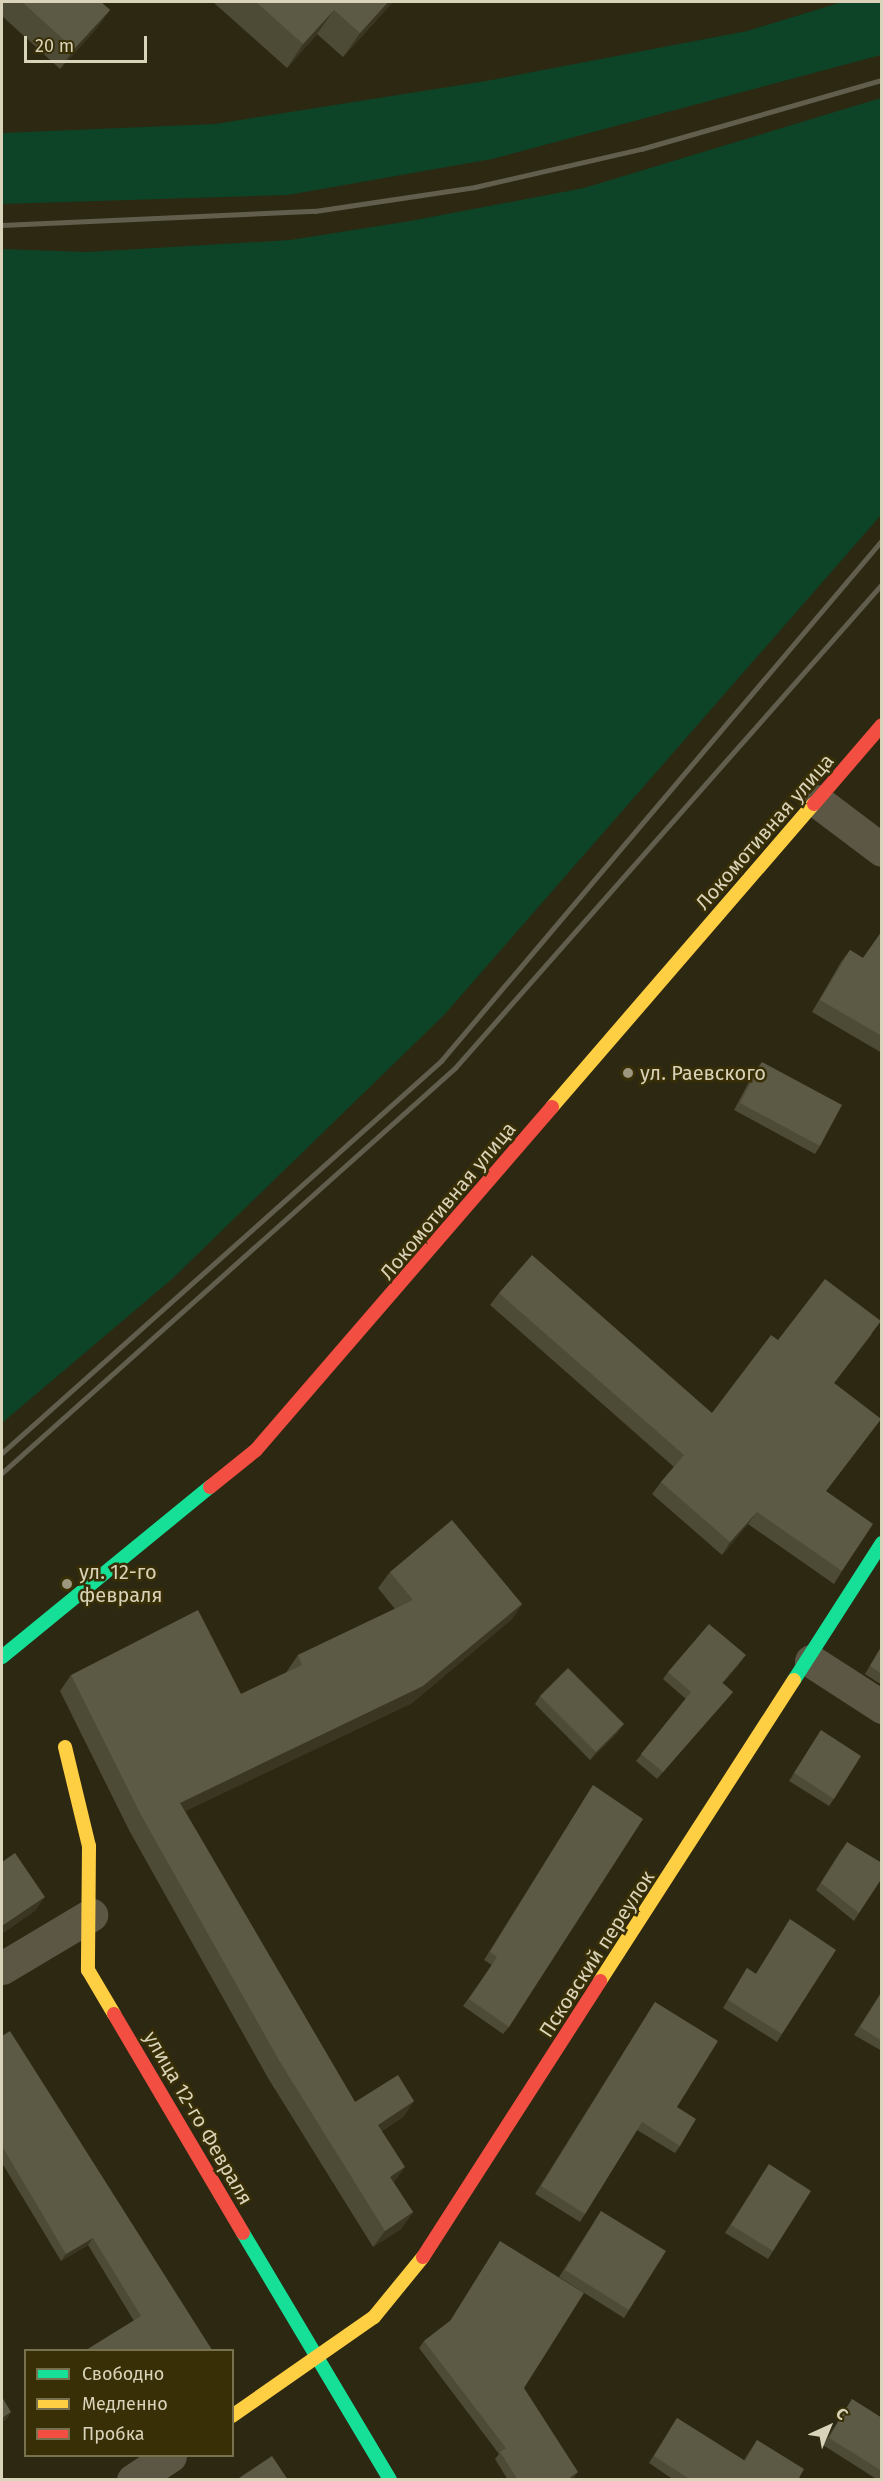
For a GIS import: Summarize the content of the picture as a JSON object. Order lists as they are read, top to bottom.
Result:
{
  "streets": {
    "street": ["Локомотивная улица", "Псковский переулок", "улица 12-го Февраля"]
  },
  "crossings": [
    ["Псковский переулок", "улица 12-го Февраля"]
  ],
  "places": ["ул. Раевского", "ул. 12-го февраля"],
  "legend": ["Свободно", "Медленно", "Пробка"],
  "scale_bar": "20 m",
  "north": "top right"
}
